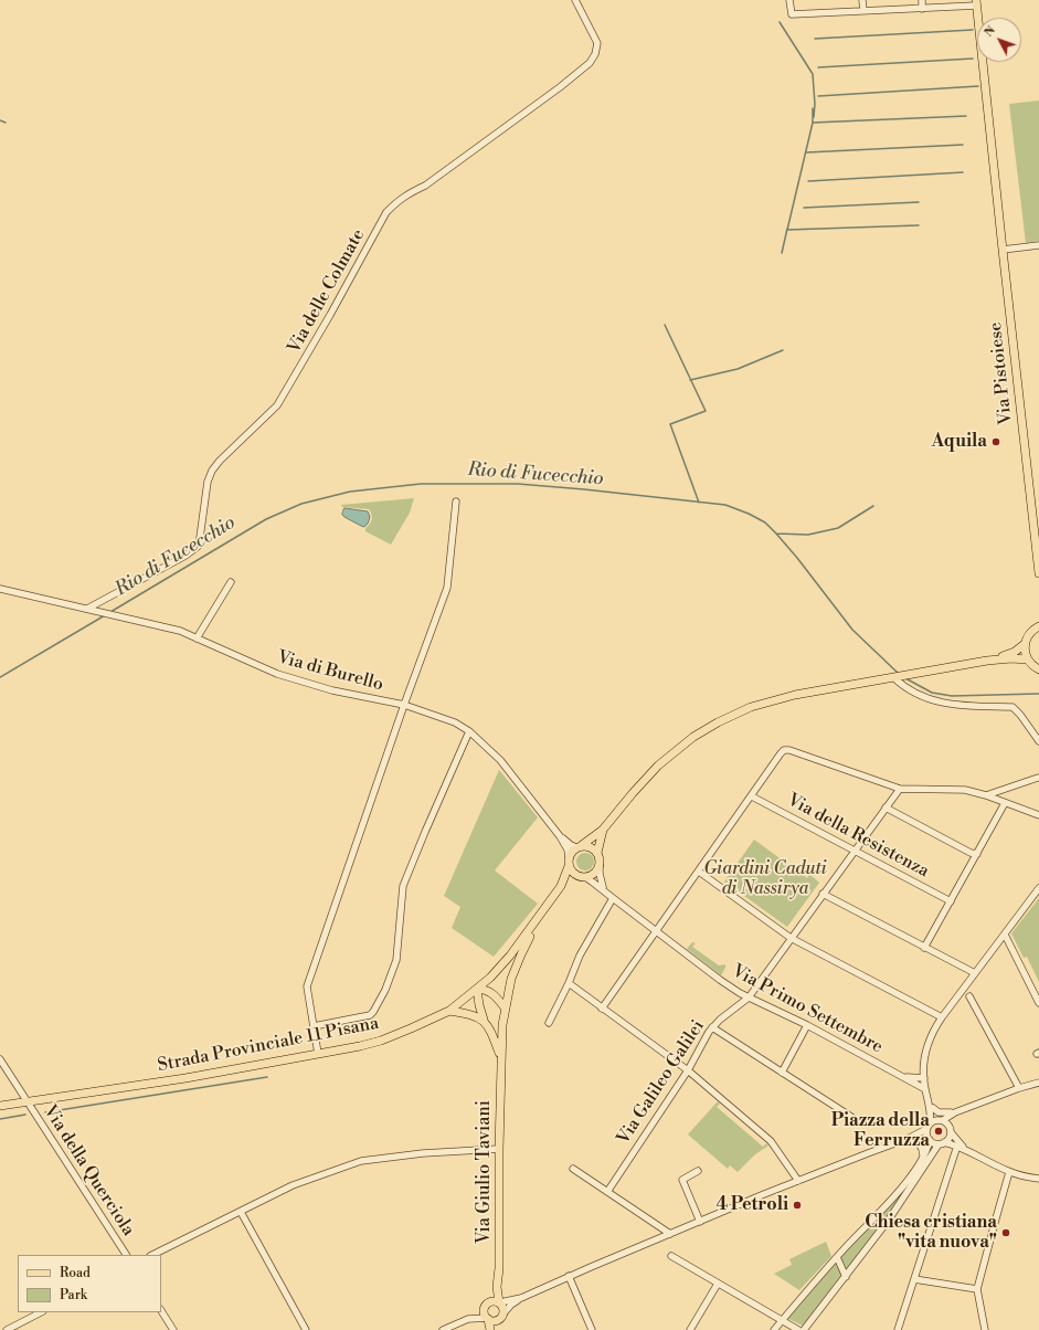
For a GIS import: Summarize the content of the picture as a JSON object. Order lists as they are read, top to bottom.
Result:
{
  "streets": {
    "main road": ["Via Pistoiese", "Strada Provinciale 11 Pisana", "Via Giulio Taviani"],
    "street": [
      "Via delle Colmate",
      "Via di Burello",
      "Via della Resistenza",
      "Via Primo Settembre",
      "Via Galileo Galilei",
      "Via della Querciola"
    ]
  },
  "crossings": [
    ["Via delle Colmate", "Via di Burello"],
    ["Via di Burello", "Strada Provinciale 11 Pisana"],
    ["Via della Resistenza", "Via Galileo Galilei"],
    ["Via Primo Settembre", "Via Galileo Galilei"],
    ["Strada Provinciale 11 Pisana", "Via della Querciola"],
    ["Strada Provinciale 11 Pisana", "Via Giulio Taviani"]
  ],
  "water": ["Rio di Fucecchio"],
  "parks": ["Giardini Caduti di Nassirya"],
  "places": [
    "Aquila",
    "Piazza della Ferruzza",
    "4 Petroli",
    "Chiesa cristiana \"vita nuova\""
  ],
  "legend": ["Road", "Park"],
  "north": "top left"
}
